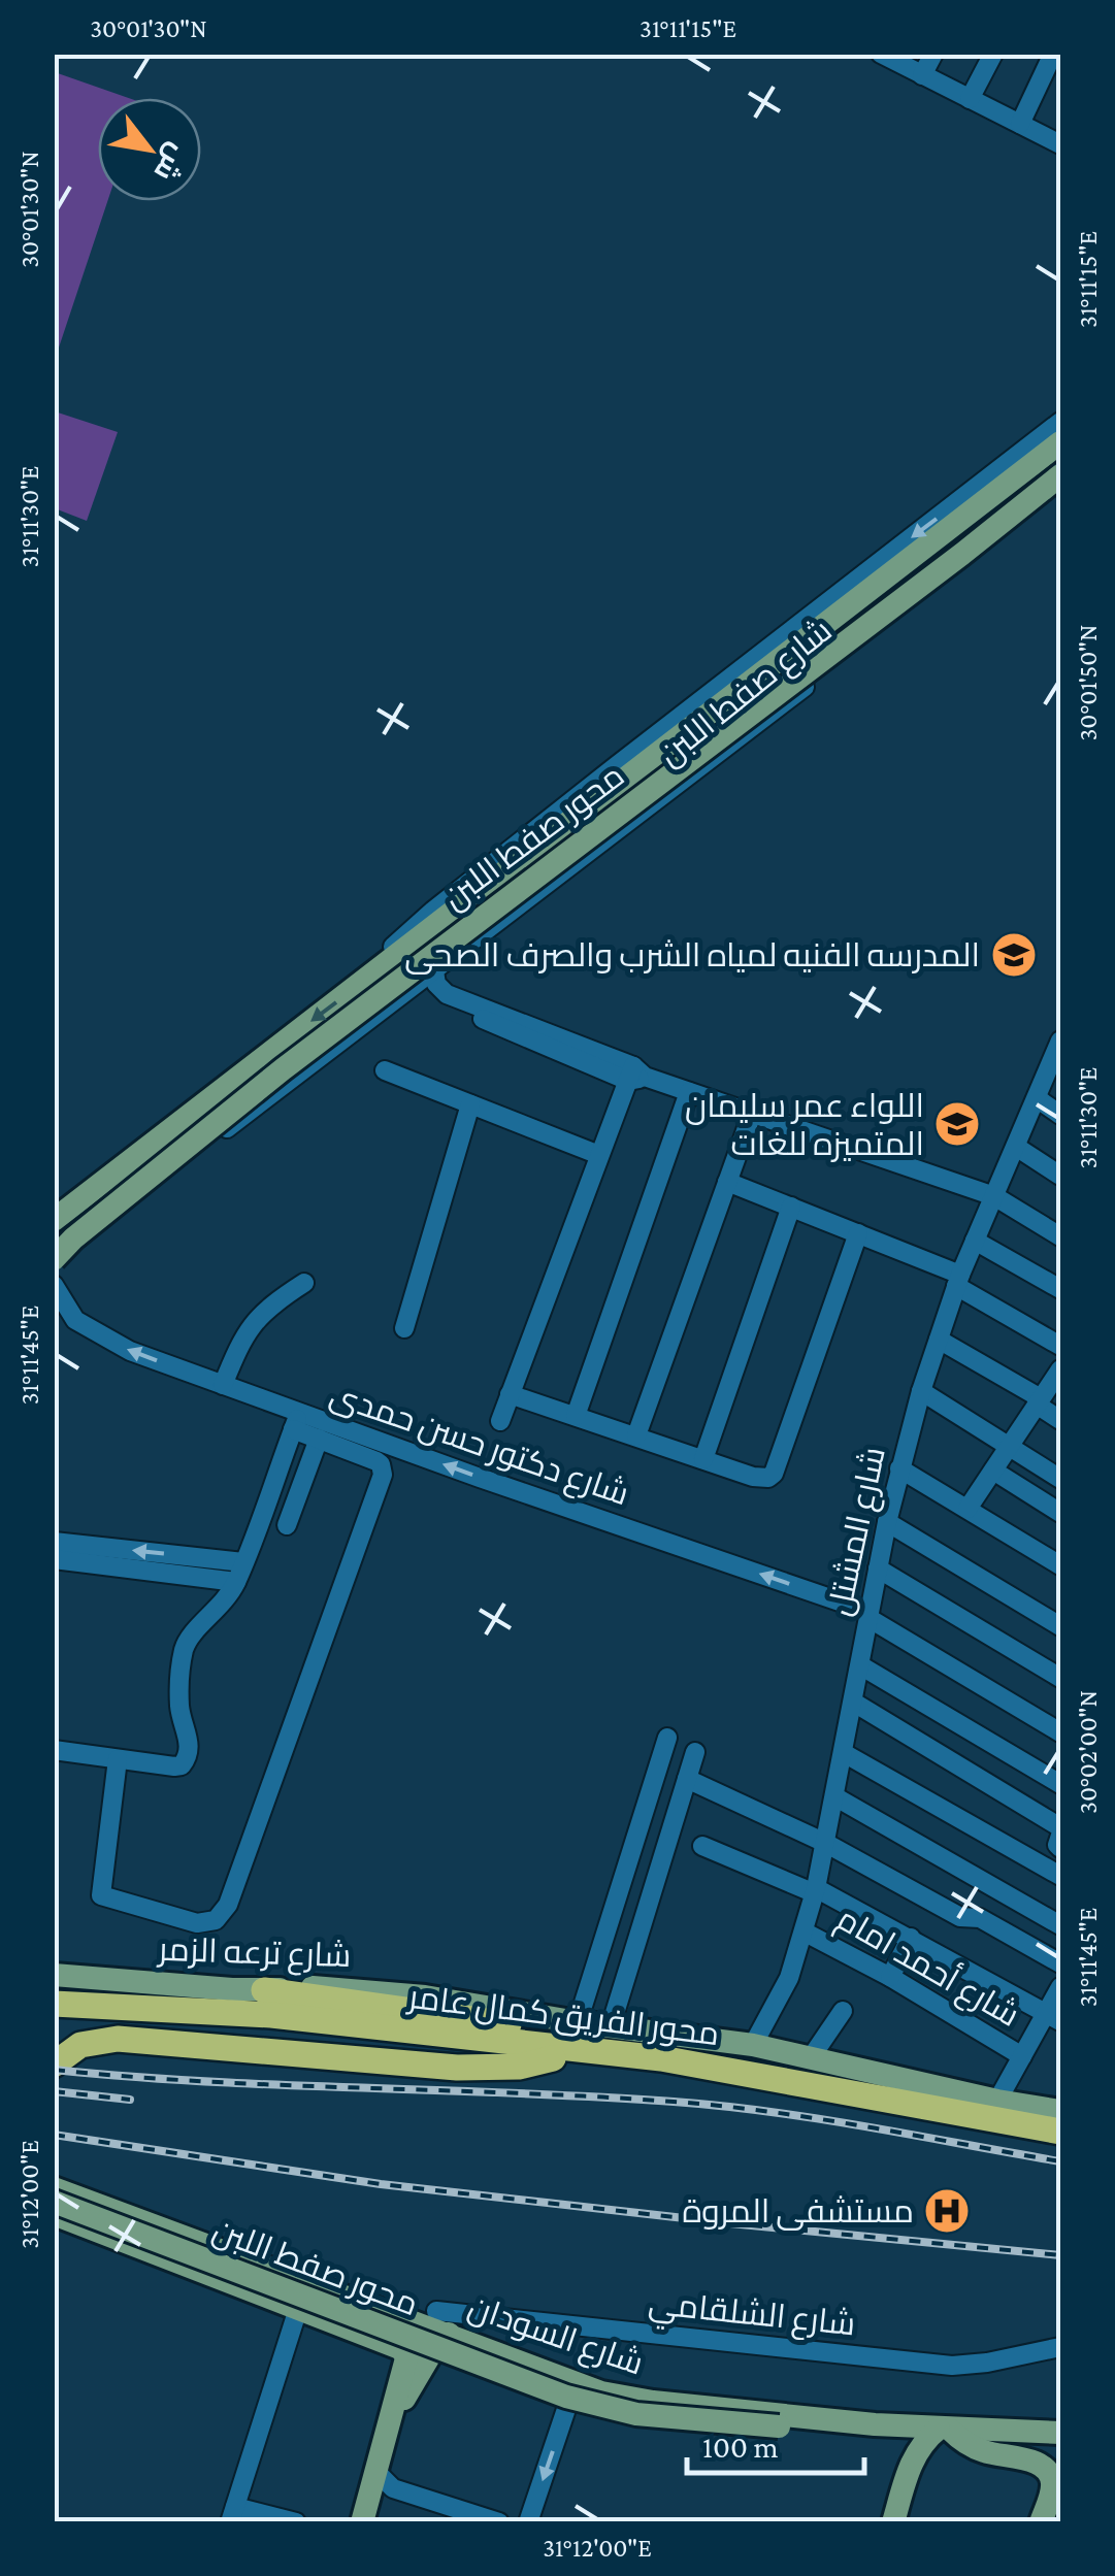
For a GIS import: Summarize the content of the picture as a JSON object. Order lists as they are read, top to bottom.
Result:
{
  "streets": {
    "highway": ["محور الفريق كمال عامر"],
    "main road": ["محور صفط اللبن", "شارع ترعه الزمر", "شارع السودان"],
    "street": [
      "شارع صفط اللبن",
      "شارع دكتور حسن حمدى",
      "شارع المشتل",
      "شارع أحمد امام",
      "شارع الشلقامي"
    ]
  },
  "crossings": [
    ["محور صفط اللبن", "شارع السودان"],
    ["شارع دكتور حسن حمدى", "شارع المشتل"],
    ["شارع المشتل", "شارع أحمد امام"],
    ["شارع ترعه الزمر", "محور الفريق كمال عامر"]
  ],
  "places": {
    "school or university": ["المدرسه الفنيه لمياه الشرب والصرف الصحى", "اللواء عمر سليمان المتميزه للغات"],
    "hospital": ["مستشفى المروة"]
  },
  "scale_bar": "100 m",
  "north": "bottom right",
  "coordinates": [
    "30°01'30\"N",
    "31°11'15\"E",
    "31°11'30\"E",
    "30°01'50\"N",
    "31°11'45\"E",
    "30°02'00\"N",
    "31°12'00\"E"
  ]
}
